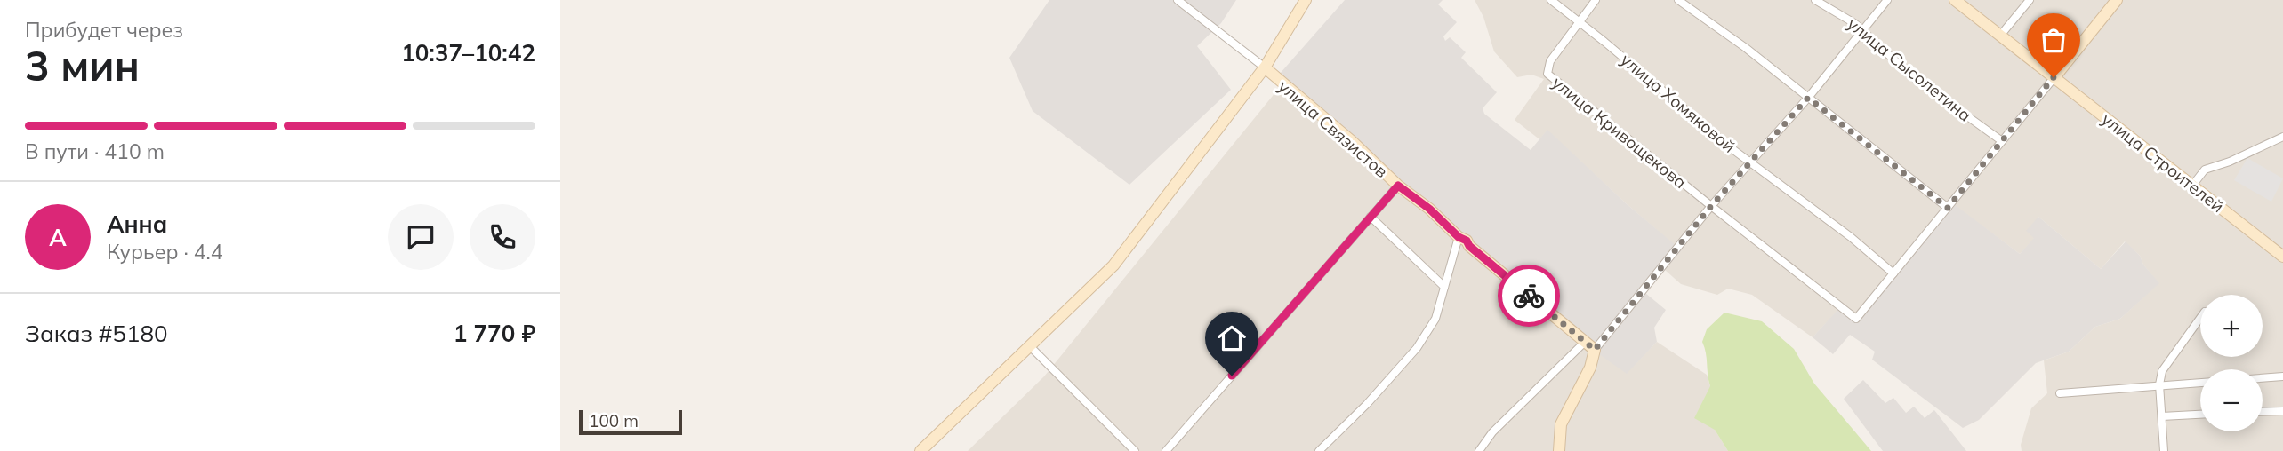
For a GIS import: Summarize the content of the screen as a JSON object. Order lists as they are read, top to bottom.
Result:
{
  "streets": {
    "main road": ["улица Связистов", "улица Строителей"],
    "street": ["улица Сысолетина", "улица Хомяковой", "улица Кривощекова"]
  },
  "crossings": [
    ["улица Хомяковой", "улица Кривощекова"]
  ],
  "scale_bar": "100 m",
  "page": {
    "heading": ["3 мин", "Прибудет через", "10:37–10:42"],
    "panel": [
      "Анна",
      "Курьер · 4.4",
      "Заказ #5180",
      "1 770 ₽"
    ],
    "bar": "В пути · 410 m",
    "round": "А",
    "map_buttons": ["+", "−"],
    "scale": "100 m"
  }
}
